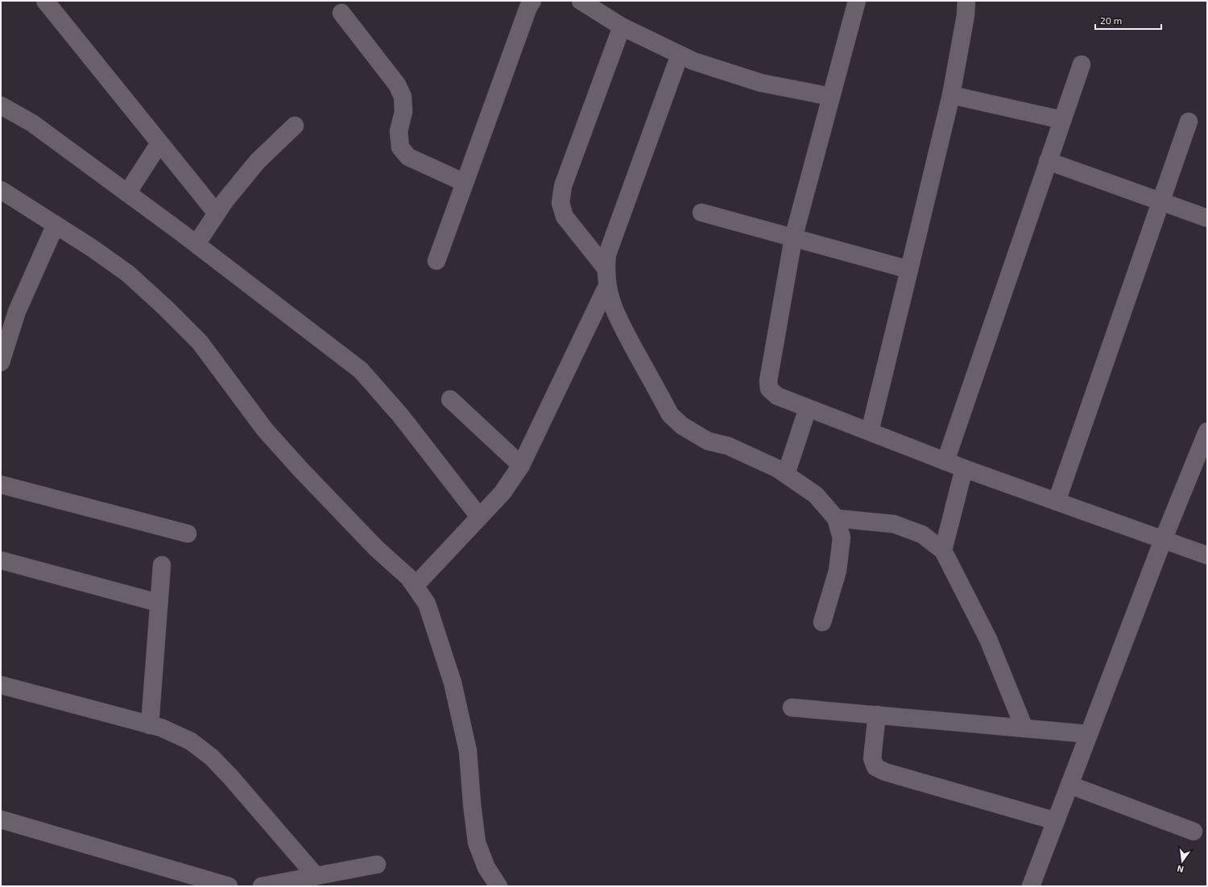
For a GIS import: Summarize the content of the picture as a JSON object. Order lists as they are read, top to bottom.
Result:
{
  "scale_bar": "20 m",
  "north": "bottom"
}
